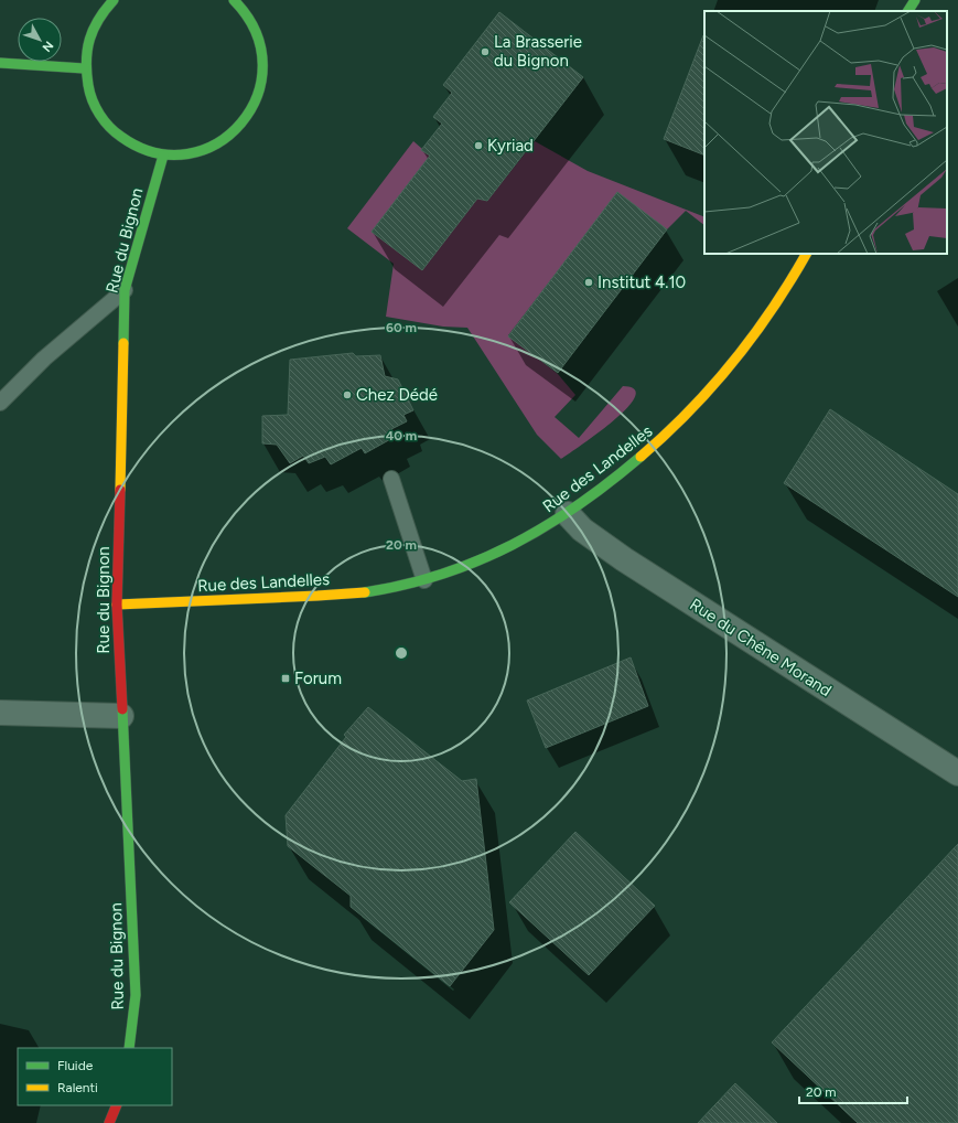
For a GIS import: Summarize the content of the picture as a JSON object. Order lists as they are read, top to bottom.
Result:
{
  "streets": {
    "street": ["Rue du Bignon", "Rue des Landelles", "Rue du Chêne Morand"]
  },
  "crossings": [
    ["Rue du Bignon", "Rue des Landelles"],
    ["Rue des Landelles", "Rue du Chêne Morand"]
  ],
  "places": {
    "other": [
      "La Brasserie du Bignon",
      "Kyriad",
      "Institut 4.10",
      "Chez Dédé"
    ],
    "transit": ["Forum"]
  },
  "legend": ["Fluide", "Ralenti"],
  "scale_bar": "20 m",
  "north": "bottom right",
  "rings": ["60 m", "40 m", "20 m"]
}
